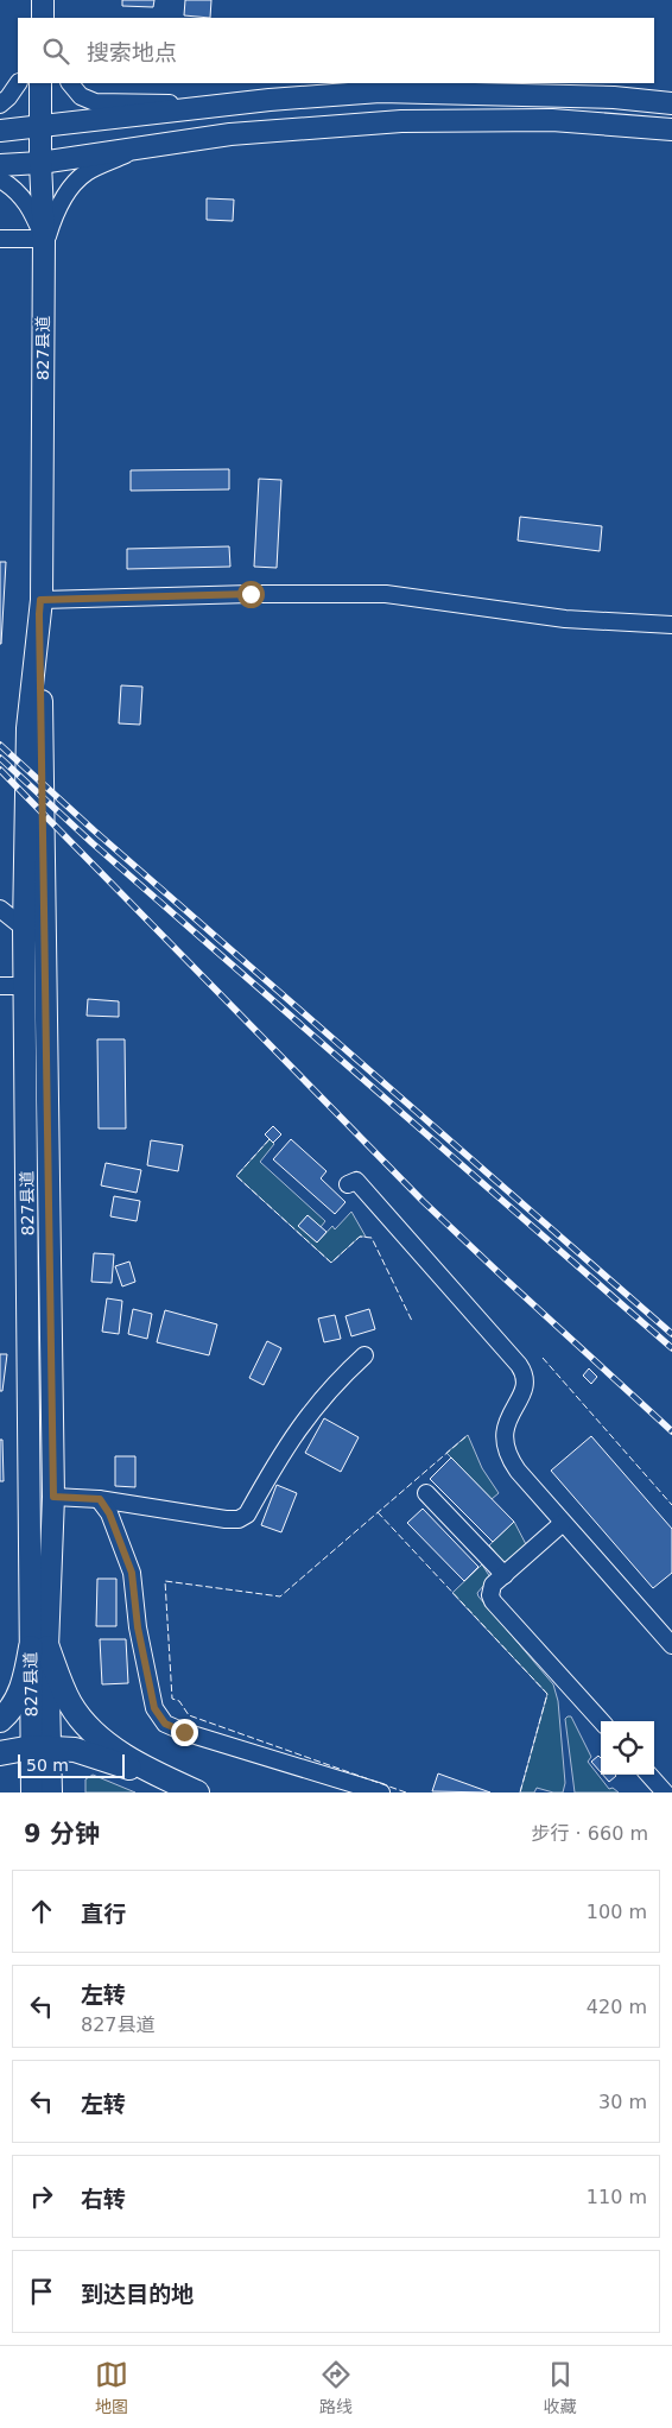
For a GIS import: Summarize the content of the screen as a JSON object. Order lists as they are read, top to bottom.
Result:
{
  "streets": {
    "main road": ["827县道"]
  },
  "scale_bar": "50 m",
  "page": {
    "search": "搜索地点",
    "scale": "50 m",
    "heading": ["9 分钟", "步行 · 660 m"],
    "list": [
      ["直行", "100 m"],
      ["左转", "827县道", "420 m"],
      ["左转", "30 m"],
      ["右转", "110 m"],
      "到达目的地"
    ],
    "nav": ["地图", "路线", "收藏"]
  }
}
